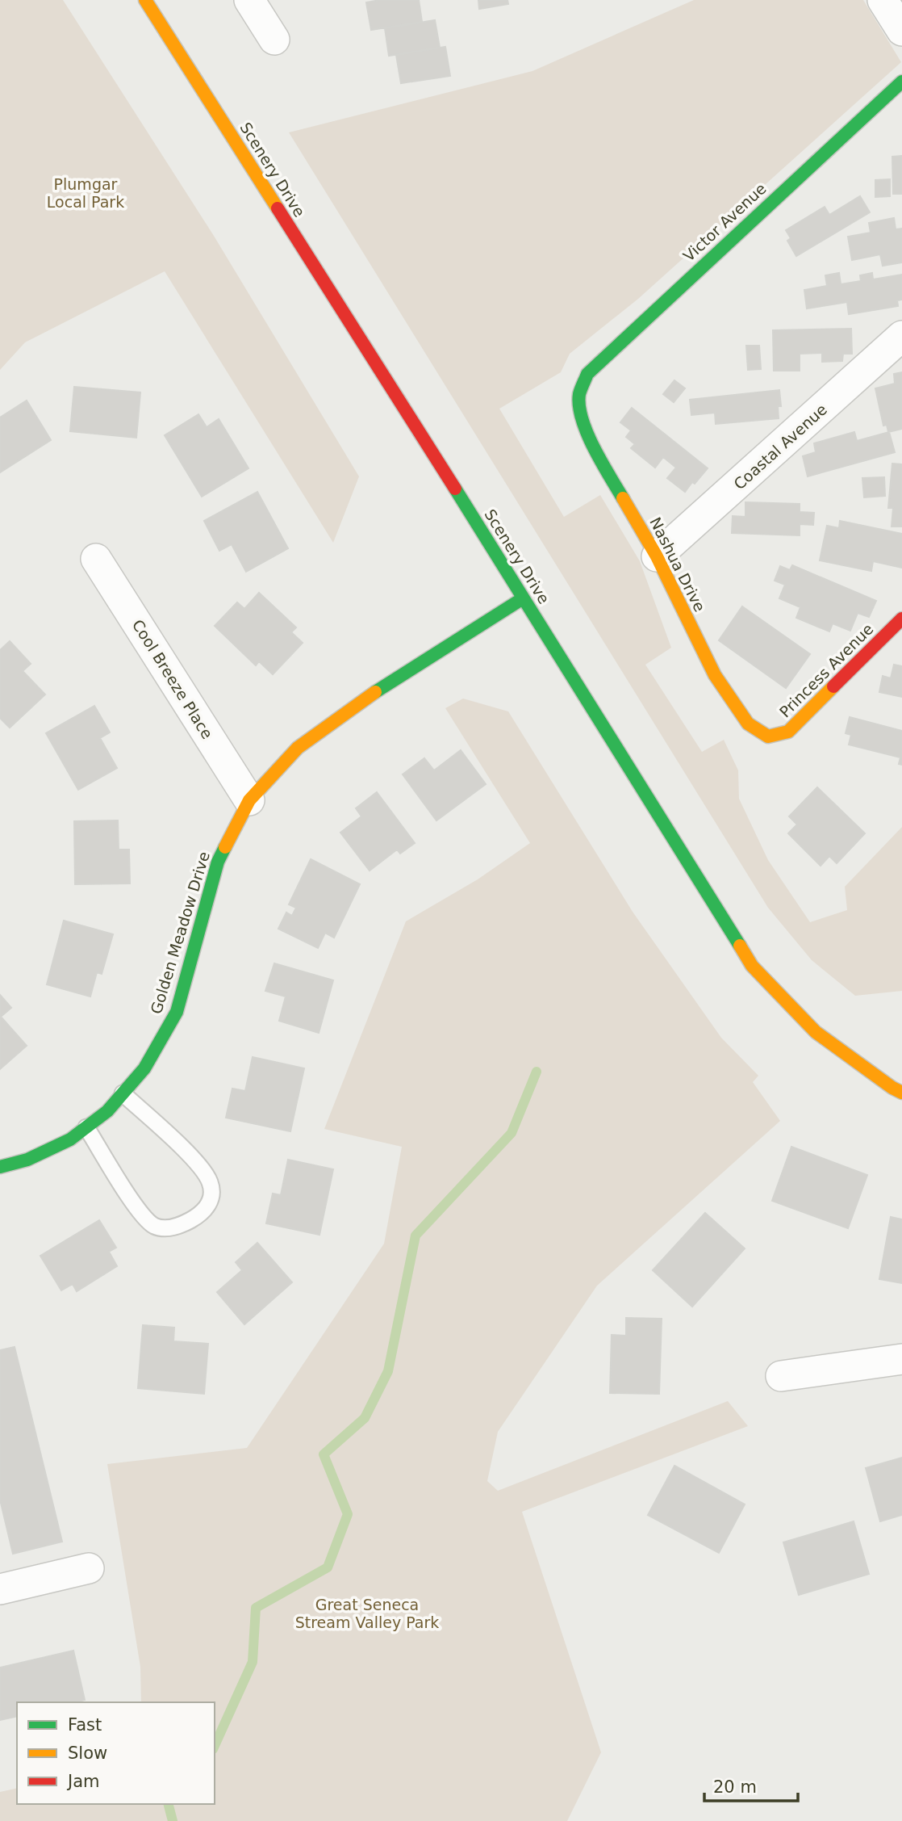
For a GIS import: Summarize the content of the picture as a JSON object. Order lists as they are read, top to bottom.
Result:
{
  "streets": {
    "street": [
      "Scenery Drive",
      "Victor Avenue",
      "Coastal Avenue",
      "Nashua Drive",
      "Princess Avenue",
      "Cool Breeze Place",
      "Golden Meadow Drive"
    ]
  },
  "crossings": [
    ["Scenery Drive", "Golden Meadow Drive"],
    ["Victor Avenue", "Nashua Drive"],
    ["Coastal Avenue", "Nashua Drive"],
    ["Nashua Drive", "Princess Avenue"],
    ["Cool Breeze Place", "Golden Meadow Drive"]
  ],
  "parks": ["Plumgar Local Park", "Great Seneca Stream Valley Park"],
  "legend": ["Fast", "Slow", "Jam"],
  "scale_bar": "20 m"
}
